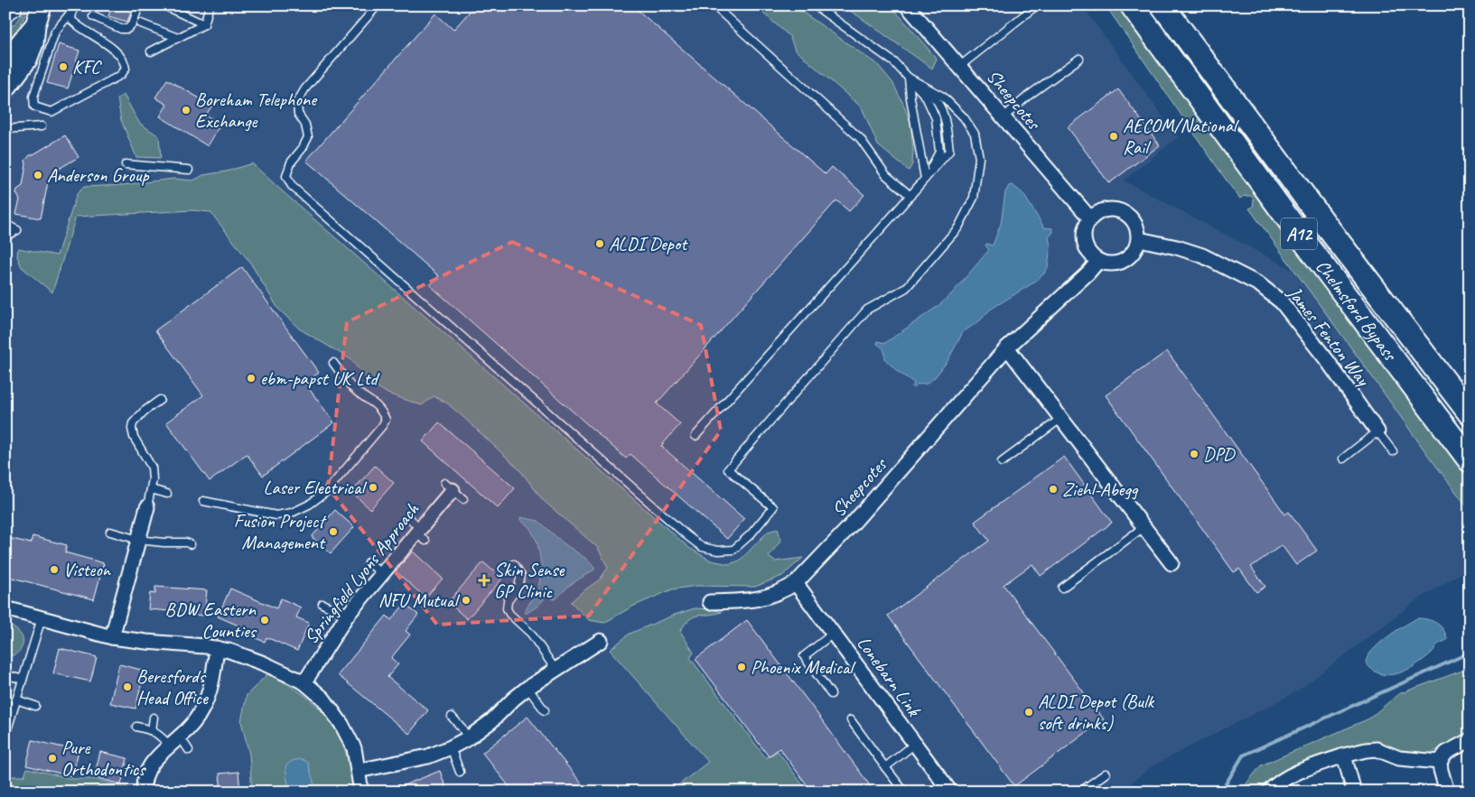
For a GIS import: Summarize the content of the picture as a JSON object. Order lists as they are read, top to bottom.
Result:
{
  "streets": {
    "highway": ["A12", "Chelmsford Bypass"],
    "street": [
      "Sheepcotes",
      "James Fenton Way",
      "Springfield Lyons Approach",
      "Lonebarn Link"
    ]
  },
  "crossings": [
    ["Sheepcotes", "James Fenton Way"],
    ["Sheepcotes", "Lonebarn Link"]
  ],
  "places": {
    "other": [
      "KFC",
      "Boreham Telephone Exchange",
      "AECOM/National Rail",
      "Anderson Group",
      "ALDI Depot",
      "ebm-papst UK Ltd",
      "DPD",
      "Laser Electrical",
      "Ziehl-Abegg",
      "Fusion Project Management",
      "Visteon",
      "NFU Mutual",
      "BDW Eastern Counties",
      "Phoenix Medical",
      "Beresfords Head Office",
      "ALDI Depot (Bulk soft drinks)",
      "Pure Orthodontics"
    ],
    "health": ["Skin Sense GP Clinic"]
  }
}
